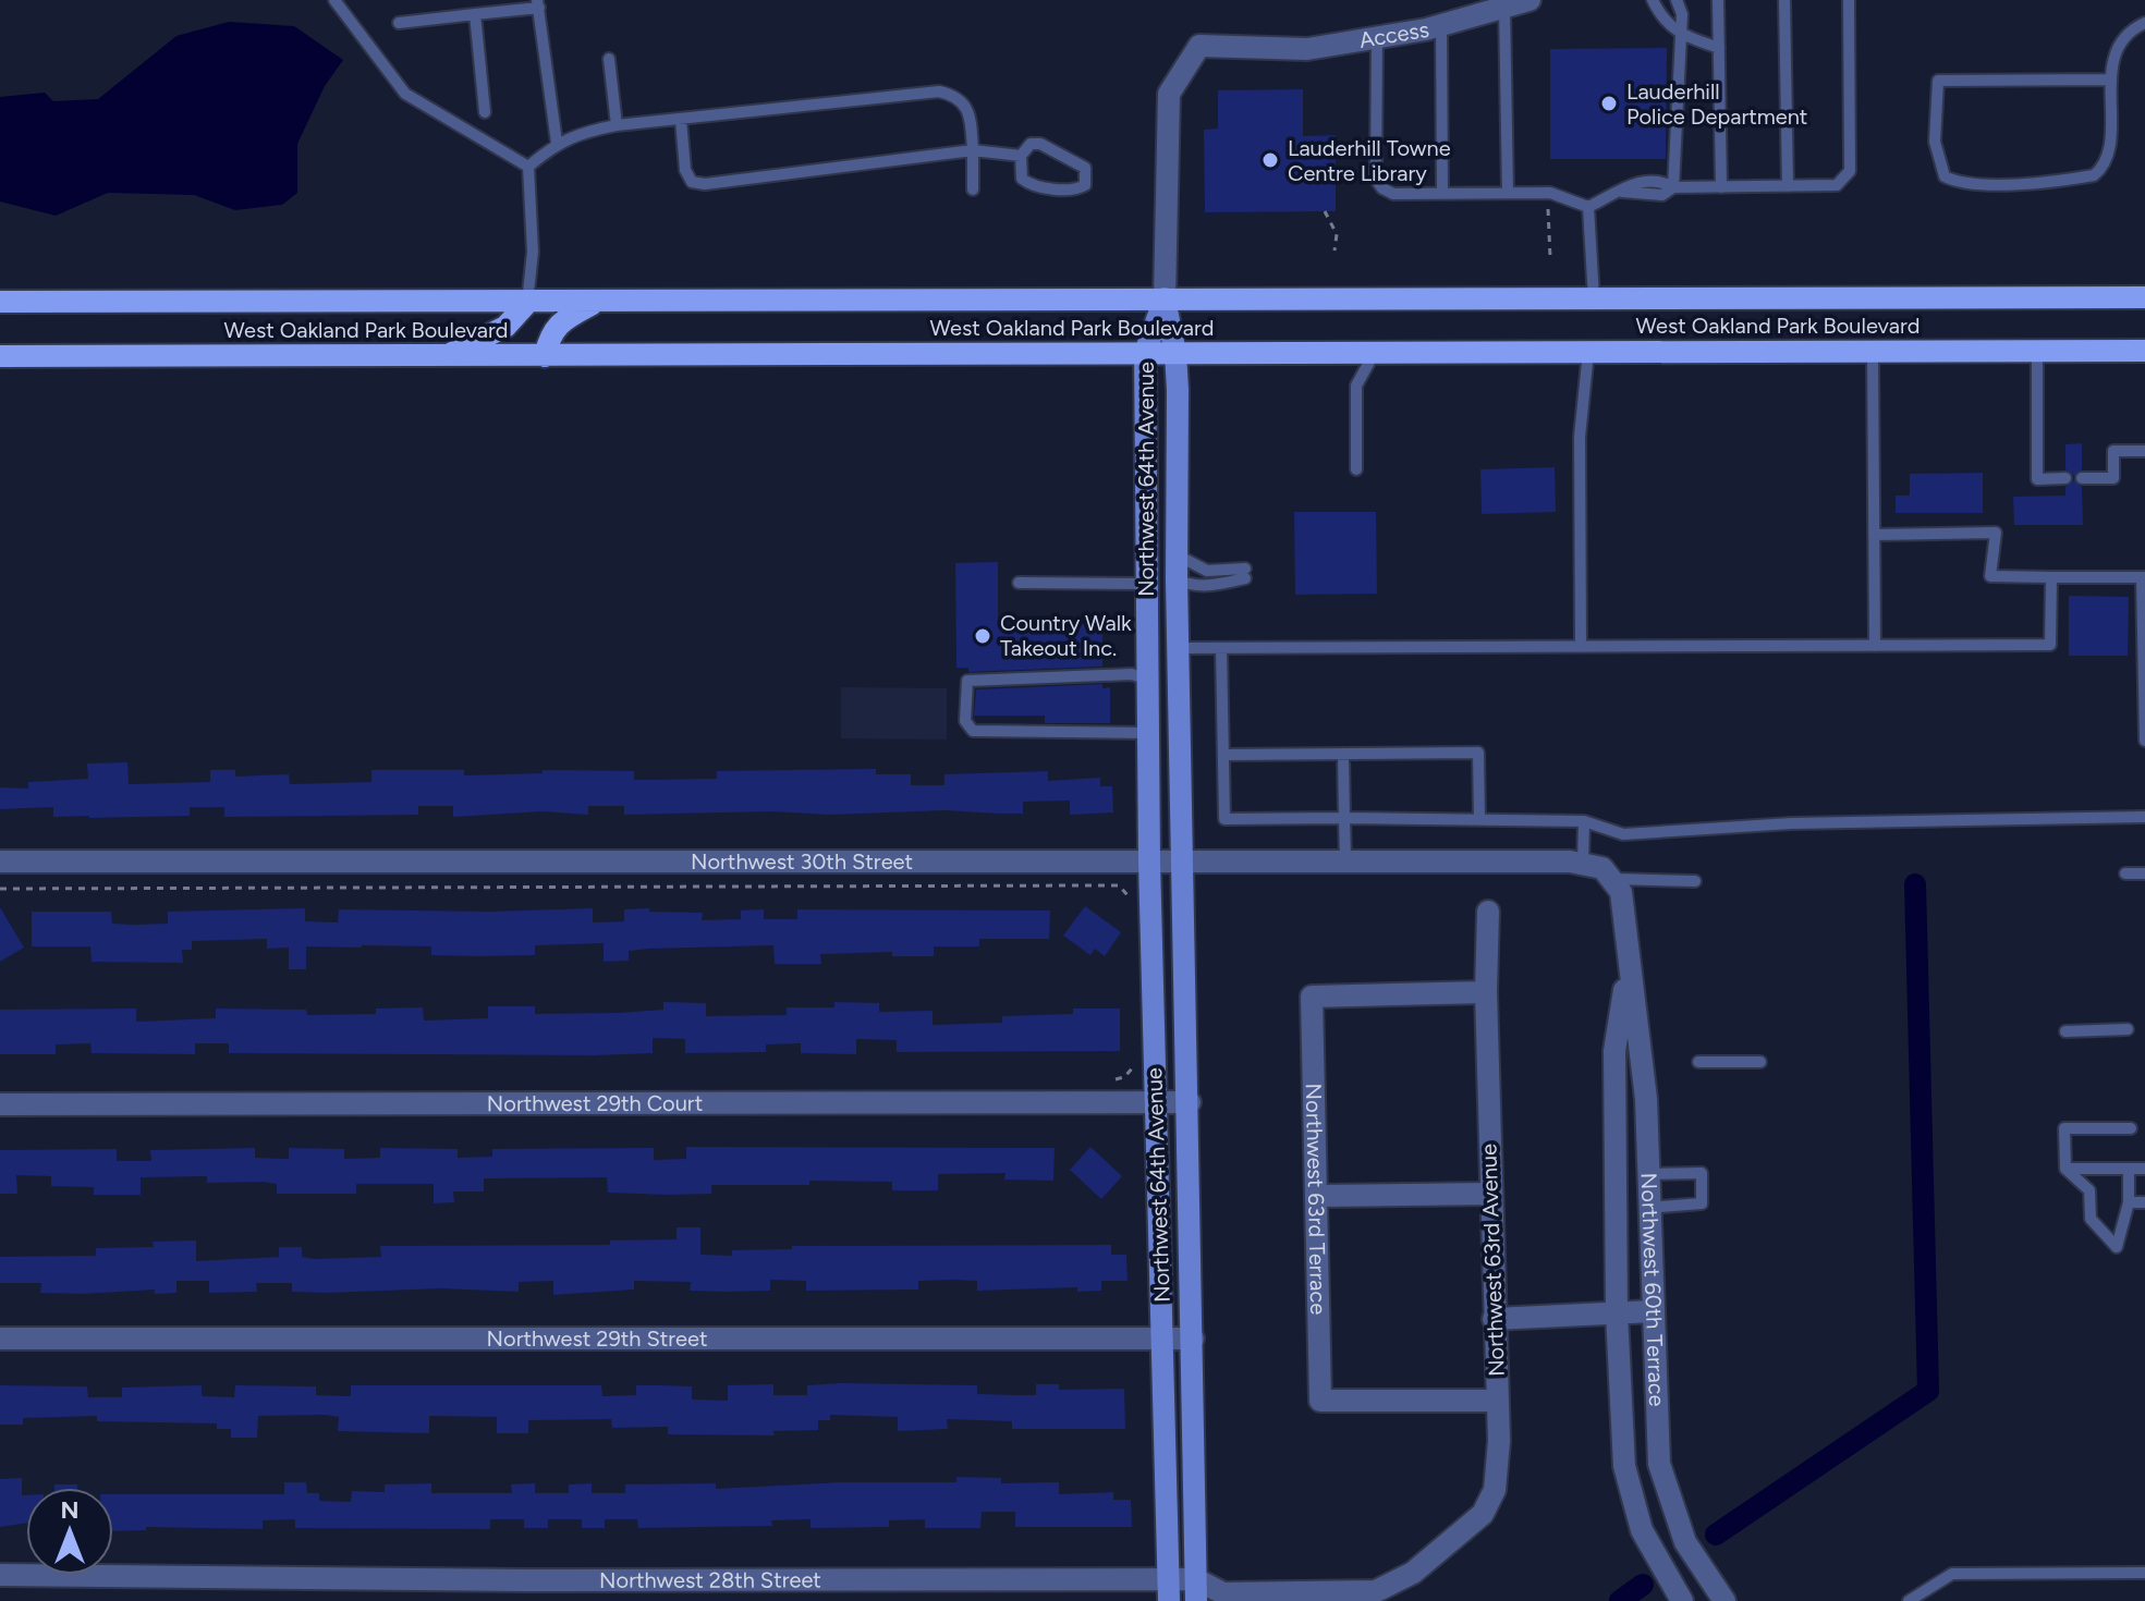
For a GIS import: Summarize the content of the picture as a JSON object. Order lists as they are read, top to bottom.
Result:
{
  "streets": {
    "main road": ["West Oakland Park Boulevard"],
    "street": [
      "Access",
      "Northwest 64th Avenue",
      "Northwest 30th Street",
      "Northwest 29th Court",
      "Northwest 63rd Terrace",
      "Northwest 63rd Avenue",
      "Northwest 60th Terrace",
      "Northwest 29th Street",
      "Northwest 28th Street"
    ]
  },
  "crossings": [
    ["Access", "West Oakland Park Boulevard"],
    ["Access", "Northwest 64th Avenue"],
    ["West Oakland Park Boulevard", "Northwest 64th Avenue"],
    ["Northwest 64th Avenue", "Northwest 30th Street"],
    ["Northwest 64th Avenue", "Northwest 29th Court"],
    ["Northwest 64th Avenue", "Northwest 29th Street"],
    ["Northwest 64th Avenue", "Northwest 28th Street"],
    ["Northwest 30th Street", "Northwest 60th Terrace"],
    ["Northwest 63rd Terrace", "Northwest 63rd Avenue"],
    ["Northwest 63rd Avenue", "Northwest 28th Street"]
  ],
  "places": ["Lauderhill Police Department", "Lauderhill Towne Centre Library", "Country Walk Takeout Inc."],
  "north": "top"
}
